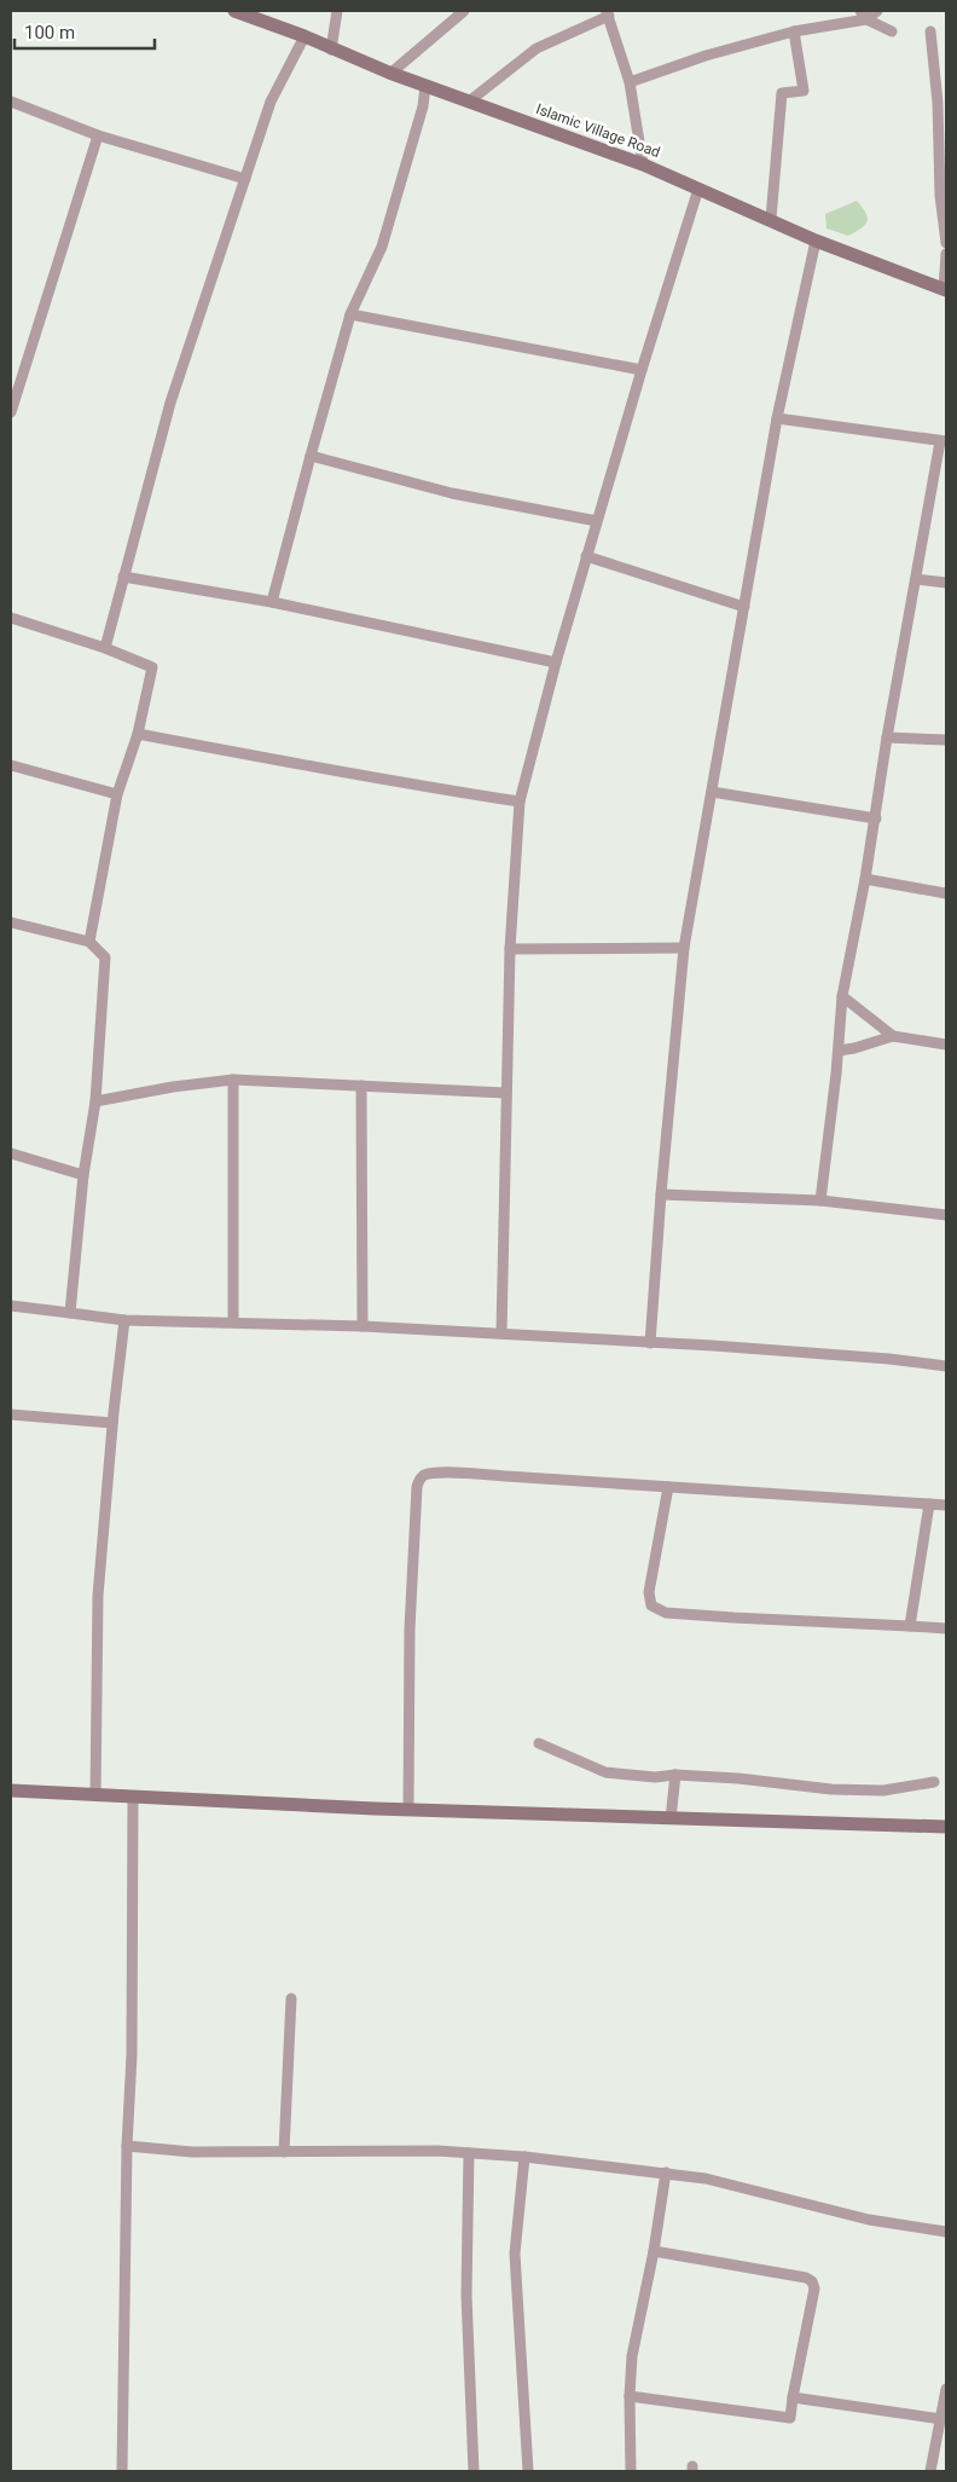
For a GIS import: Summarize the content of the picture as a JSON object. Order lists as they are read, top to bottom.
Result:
{
  "streets": {
    "street": ["Islamic Village Road"]
  },
  "scale_bar": "100 m"
}
